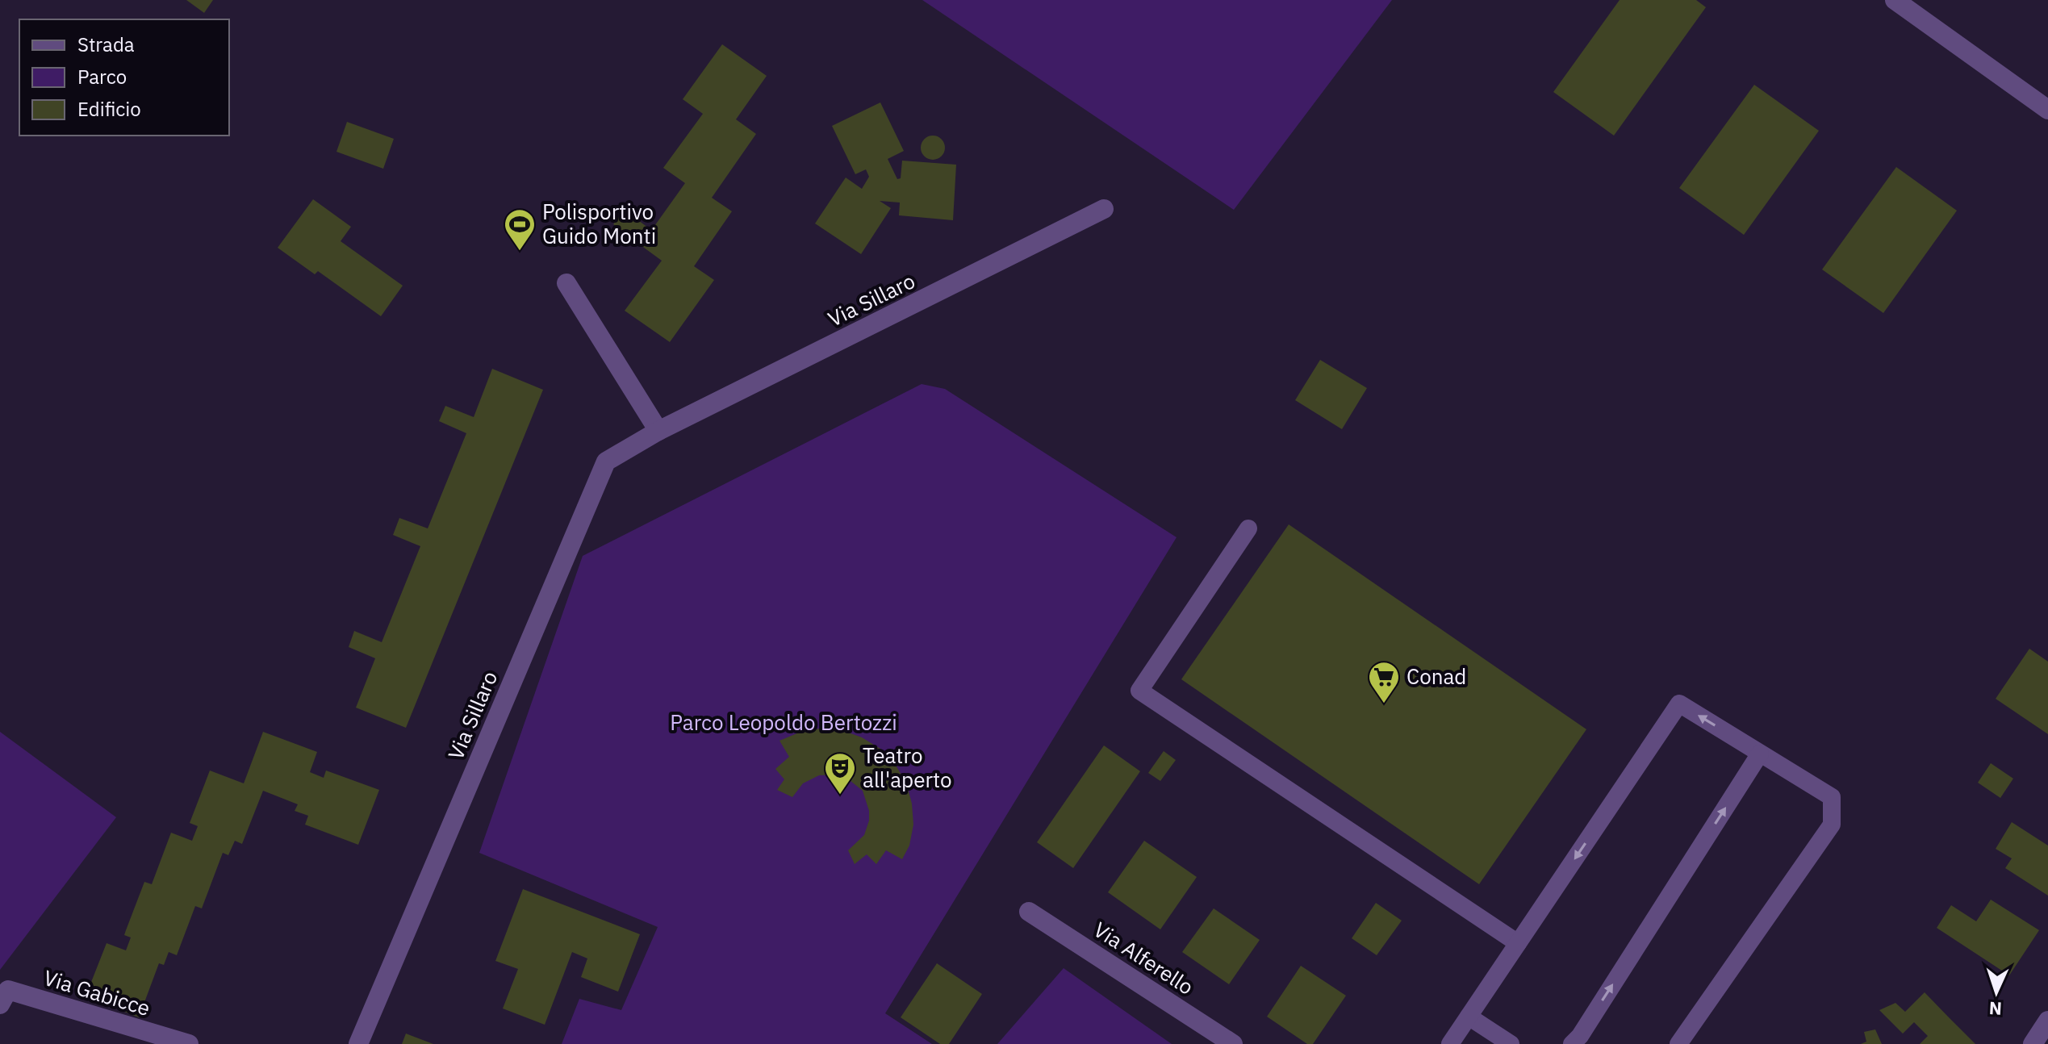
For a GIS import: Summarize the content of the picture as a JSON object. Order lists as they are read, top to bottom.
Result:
{
  "streets": {
    "street": ["Via Sillaro", "Via Alferello", "Via Gabicce"]
  },
  "parks": ["Parco Leopoldo Bertozzi"],
  "places": {
    "sports": ["Polisportivo Guido Monti"],
    "supermarket": ["Conad"],
    "theatre": ["Teatro all'aperto"]
  },
  "legend": ["Strada", "Parco", "Edificio"],
  "north": "bottom"
}
